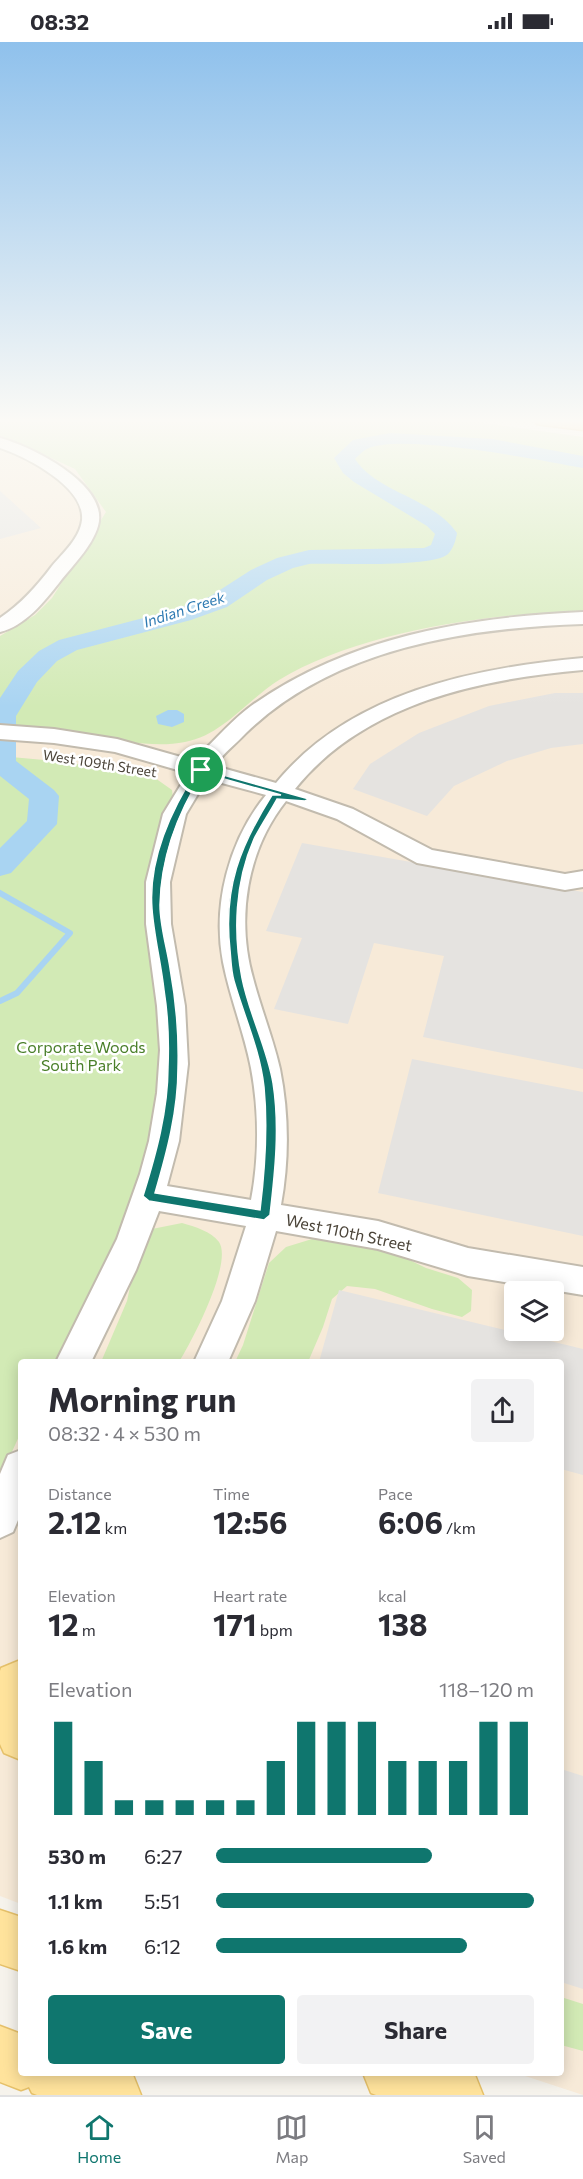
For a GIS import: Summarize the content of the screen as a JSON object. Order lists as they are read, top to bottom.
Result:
{
  "streets": {
    "street": ["West 109th Street", "West 110th Street"]
  },
  "water": ["Indian Creek"],
  "parks": ["Corporate Woods South Park"],
  "page": {
    "status": "08:32",
    "heading": ["Morning run", "08:32 · 4 × 530 m"],
    "stats": [
      ["Distance", "2.12 km"],
      ["Time", "12:56"],
      ["Pace", "6:06 /km"],
      ["Elevation", "12 m"],
      ["Heart rate", "171 bpm"],
      ["kcal", "138"]
    ],
    "chart": ["Elevation", "118–120 m"],
    "list": [
      {
        "name": "530 m",
        "note": "6:27"
      },
      {
        "name": "1.1 km",
        "note": "5:51"
      },
      {
        "name": "1.6 km",
        "note": "6:12"
      }
    ],
    "buttons": ["Save", "Share"],
    "tabs": ["Home", "Map", "Saved"]
  }
}
